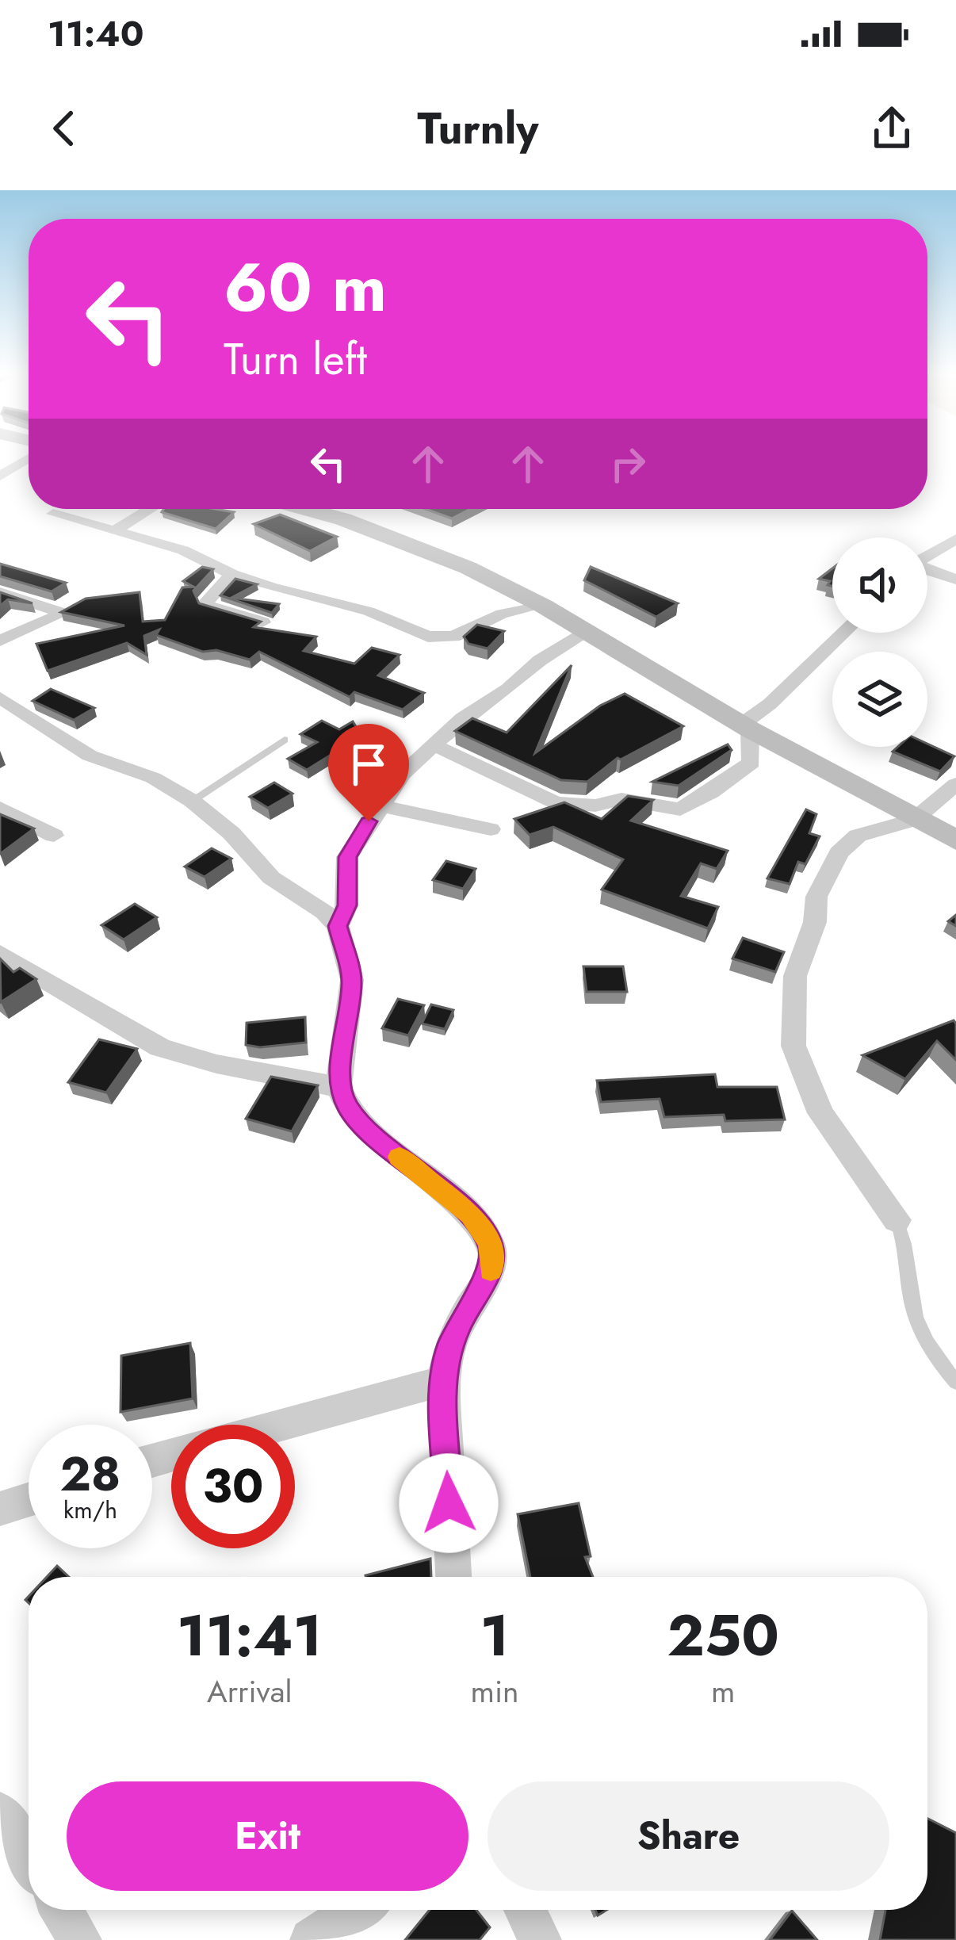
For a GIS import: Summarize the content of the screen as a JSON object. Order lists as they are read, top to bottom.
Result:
{
  "page": {
    "status": "11:40",
    "header": "Turnly",
    "turn": ["60 m", "Turn left"],
    "speed": "28 km/h",
    "limit": "30",
    "eta": [
      "11:41",
      "Arrival",
      "1",
      "min",
      "250",
      "m"
    ],
    "buttons": ["Exit", "Share"]
  }
}
